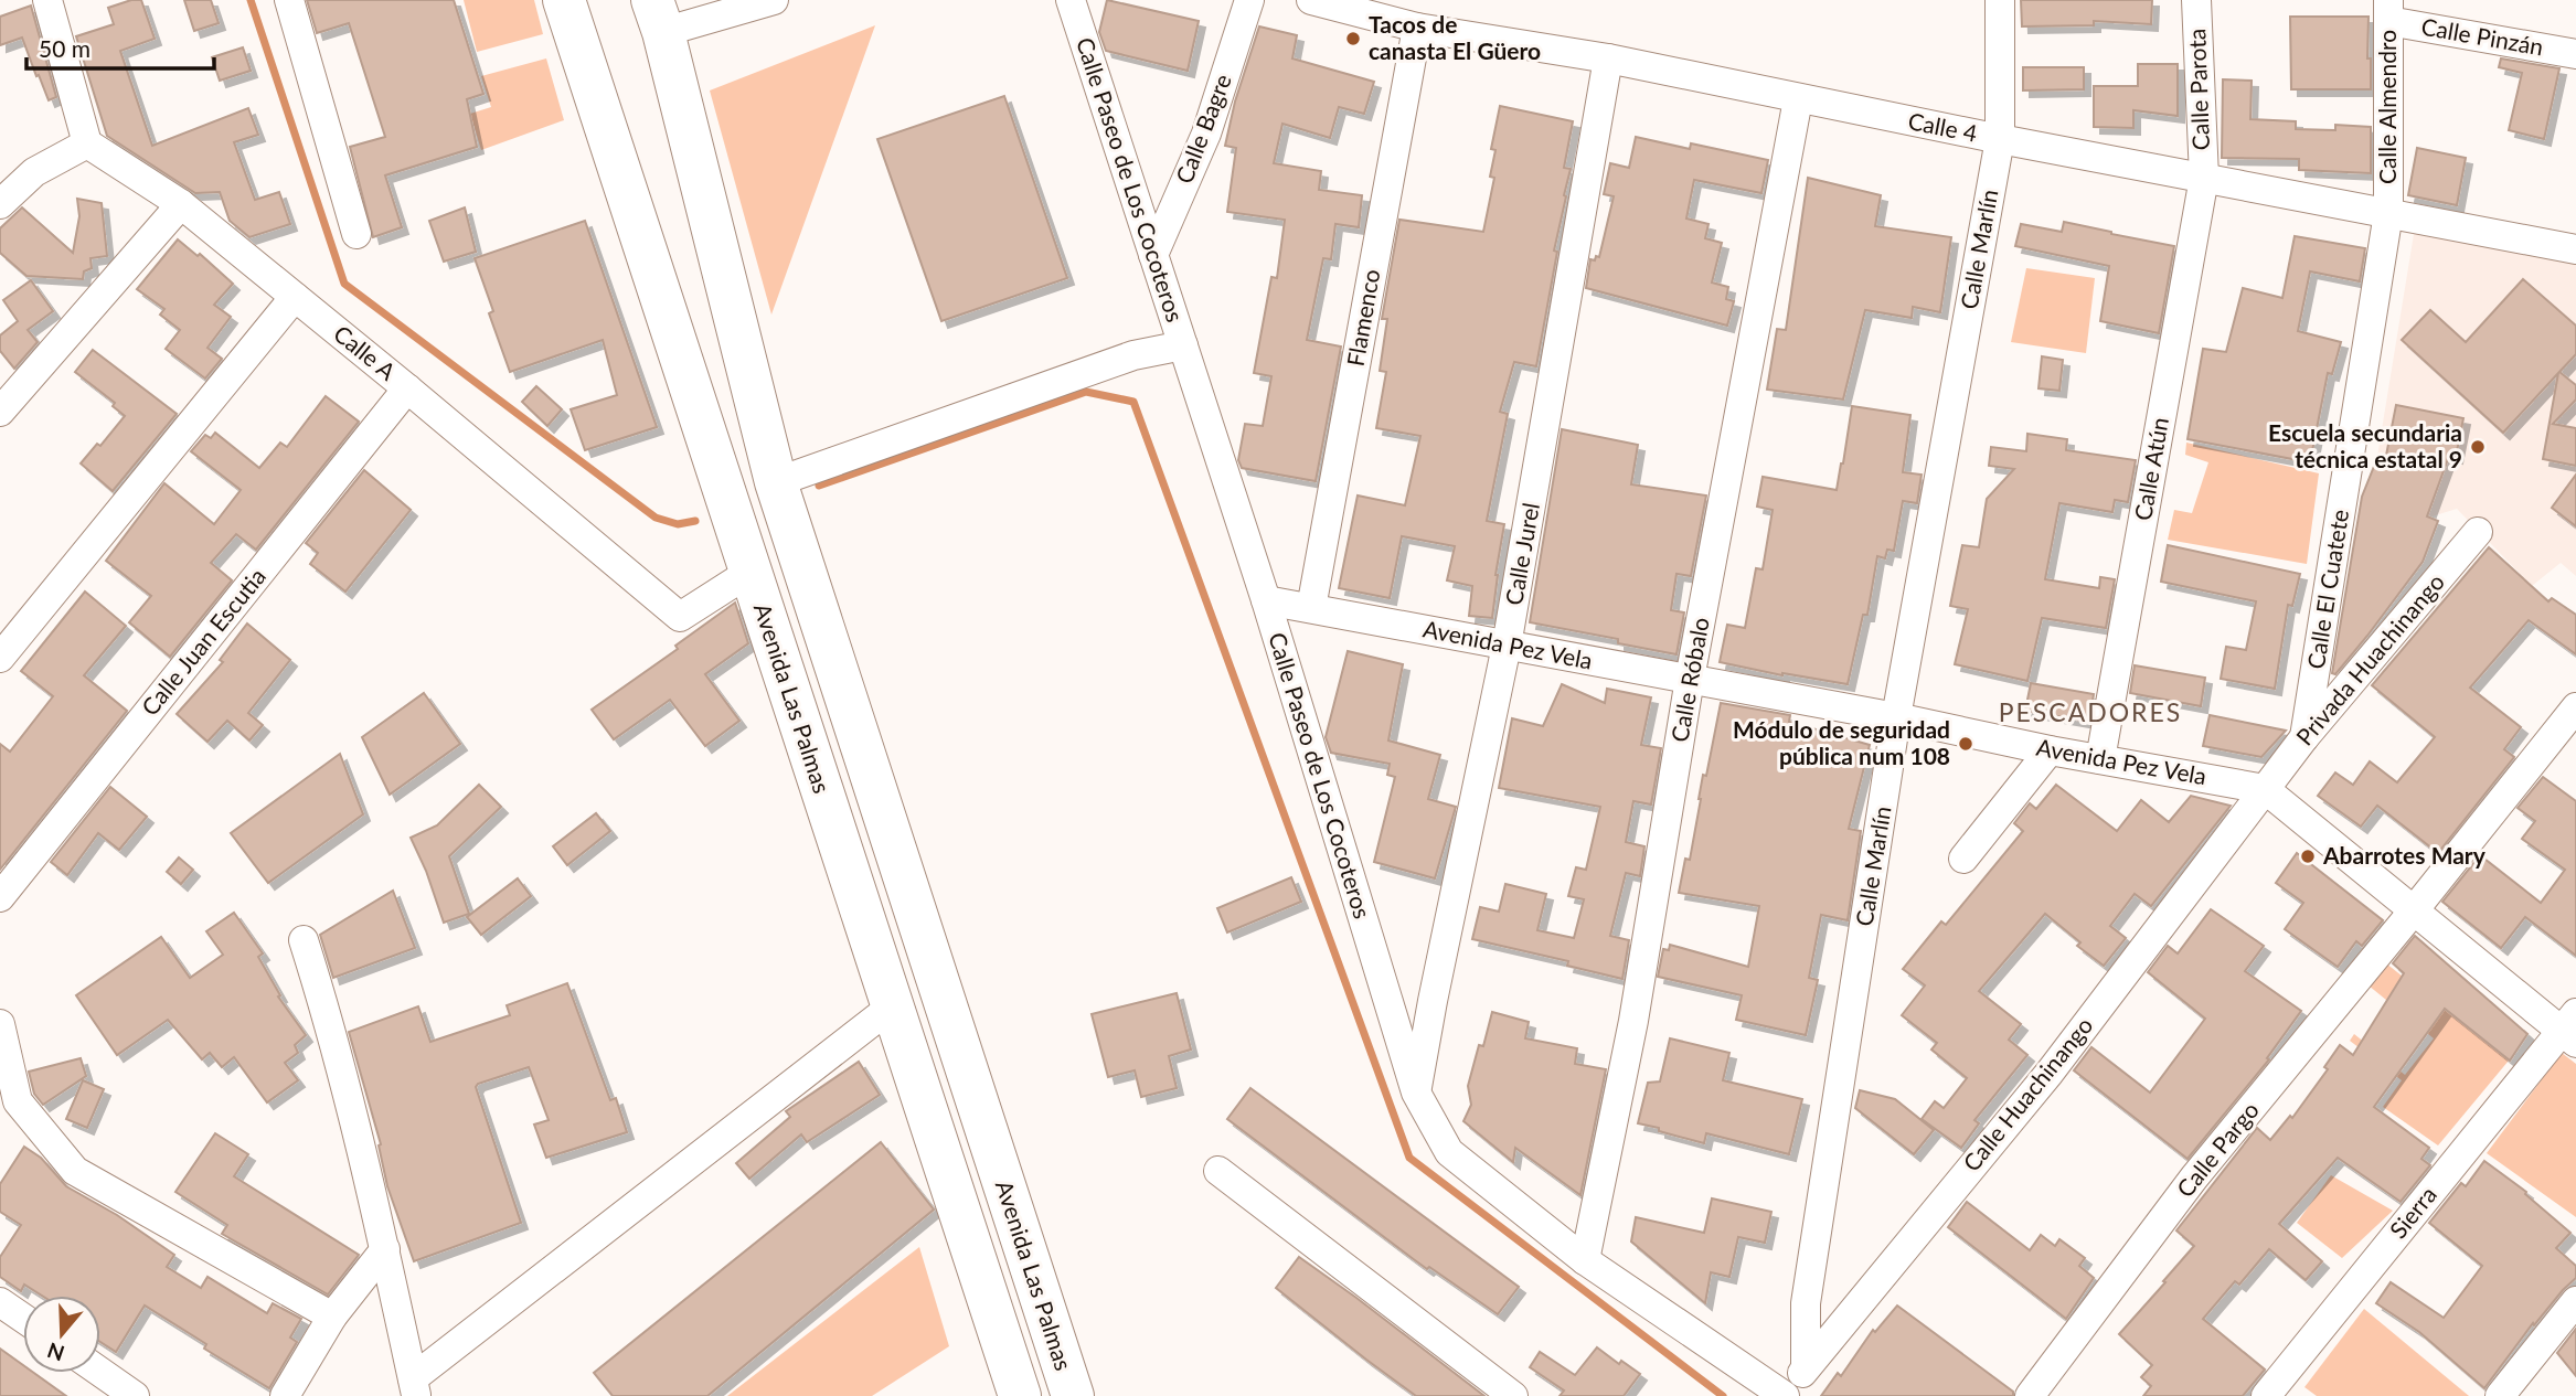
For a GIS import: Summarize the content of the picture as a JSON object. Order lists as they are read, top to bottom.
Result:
{
  "streets": {
    "main road": ["Avenida Las Palmas"],
    "street": [
      "Calle Pinzán",
      "Calle Parota",
      "Calle Almendro",
      "Calle 4",
      "Calle Bagre",
      "Calle Paseo de Los Cocoteros",
      "Calle Marlín",
      "Flamenco",
      "Calle A",
      "Calle Atún",
      "Calle Jurel",
      "Calle El Cuatete",
      "Calle Juan Escutia",
      "Avenida Pez Vela",
      "Privada Huachinango",
      "Calle Róbalo",
      "Calle Huachinango",
      "Calle Pargo",
      "Sierra"
    ]
  },
  "crossings": [
    ["Calle Pinzán", "Calle Almendro"],
    ["Calle Parota", "Calle 4"],
    ["Calle Parota", "Calle Atún"],
    ["Calle Almendro", "Calle 4"],
    ["Calle Almendro", "Calle El Cuatete"],
    ["Calle 4", "Calle Marlín"],
    ["Calle 4", "Flamenco"],
    ["Calle 4", "Calle Atún"],
    ["Calle 4", "Calle Jurel"],
    ["Calle 4", "Calle El Cuatete"],
    ["Calle 4", "Calle Róbalo"],
    ["Calle Bagre", "Calle Paseo de Los Cocoteros"],
    ["Calle Paseo de Los Cocoteros", "Calle Jurel"],
    ["Calle Paseo de Los Cocoteros", "Avenida Pez Vela"],
    ["Calle Paseo de Los Cocoteros", "Calle Róbalo"],
    ["Calle Paseo de Los Cocoteros", "Calle Huachinango"],
    ["Calle Marlín", "Avenida Pez Vela"],
    ["Calle Marlín", "Calle Huachinango"],
    ["Flamenco", "Avenida Pez Vela"],
    ["Calle A", "Calle Juan Escutia"],
    ["Calle A", "Avenida Las Palmas"],
    ["Calle Atún", "Avenida Pez Vela"],
    ["Calle Jurel", "Avenida Pez Vela"],
    ["Calle El Cuatete", "Privada Huachinango"],
    ["Avenida Pez Vela", "Privada Huachinango"],
    ["Avenida Pez Vela", "Calle Róbalo"],
    ["Avenida Pez Vela", "Calle Huachinango"],
    ["Avenida Pez Vela", "Calle Pargo"],
    ["Avenida Pez Vela", "Sierra"],
    ["Privada Huachinango", "Calle Huachinango"]
  ],
  "districts": ["PESCADORES"],
  "places": [
    "Tacos de canasta El Güero",
    "Escuela secundaria técnica estatal 9",
    "Módulo de seguridad pública num 108",
    "Abarrotes Mary"
  ],
  "scale_bar": "50 m",
  "north": "bottom"
}
